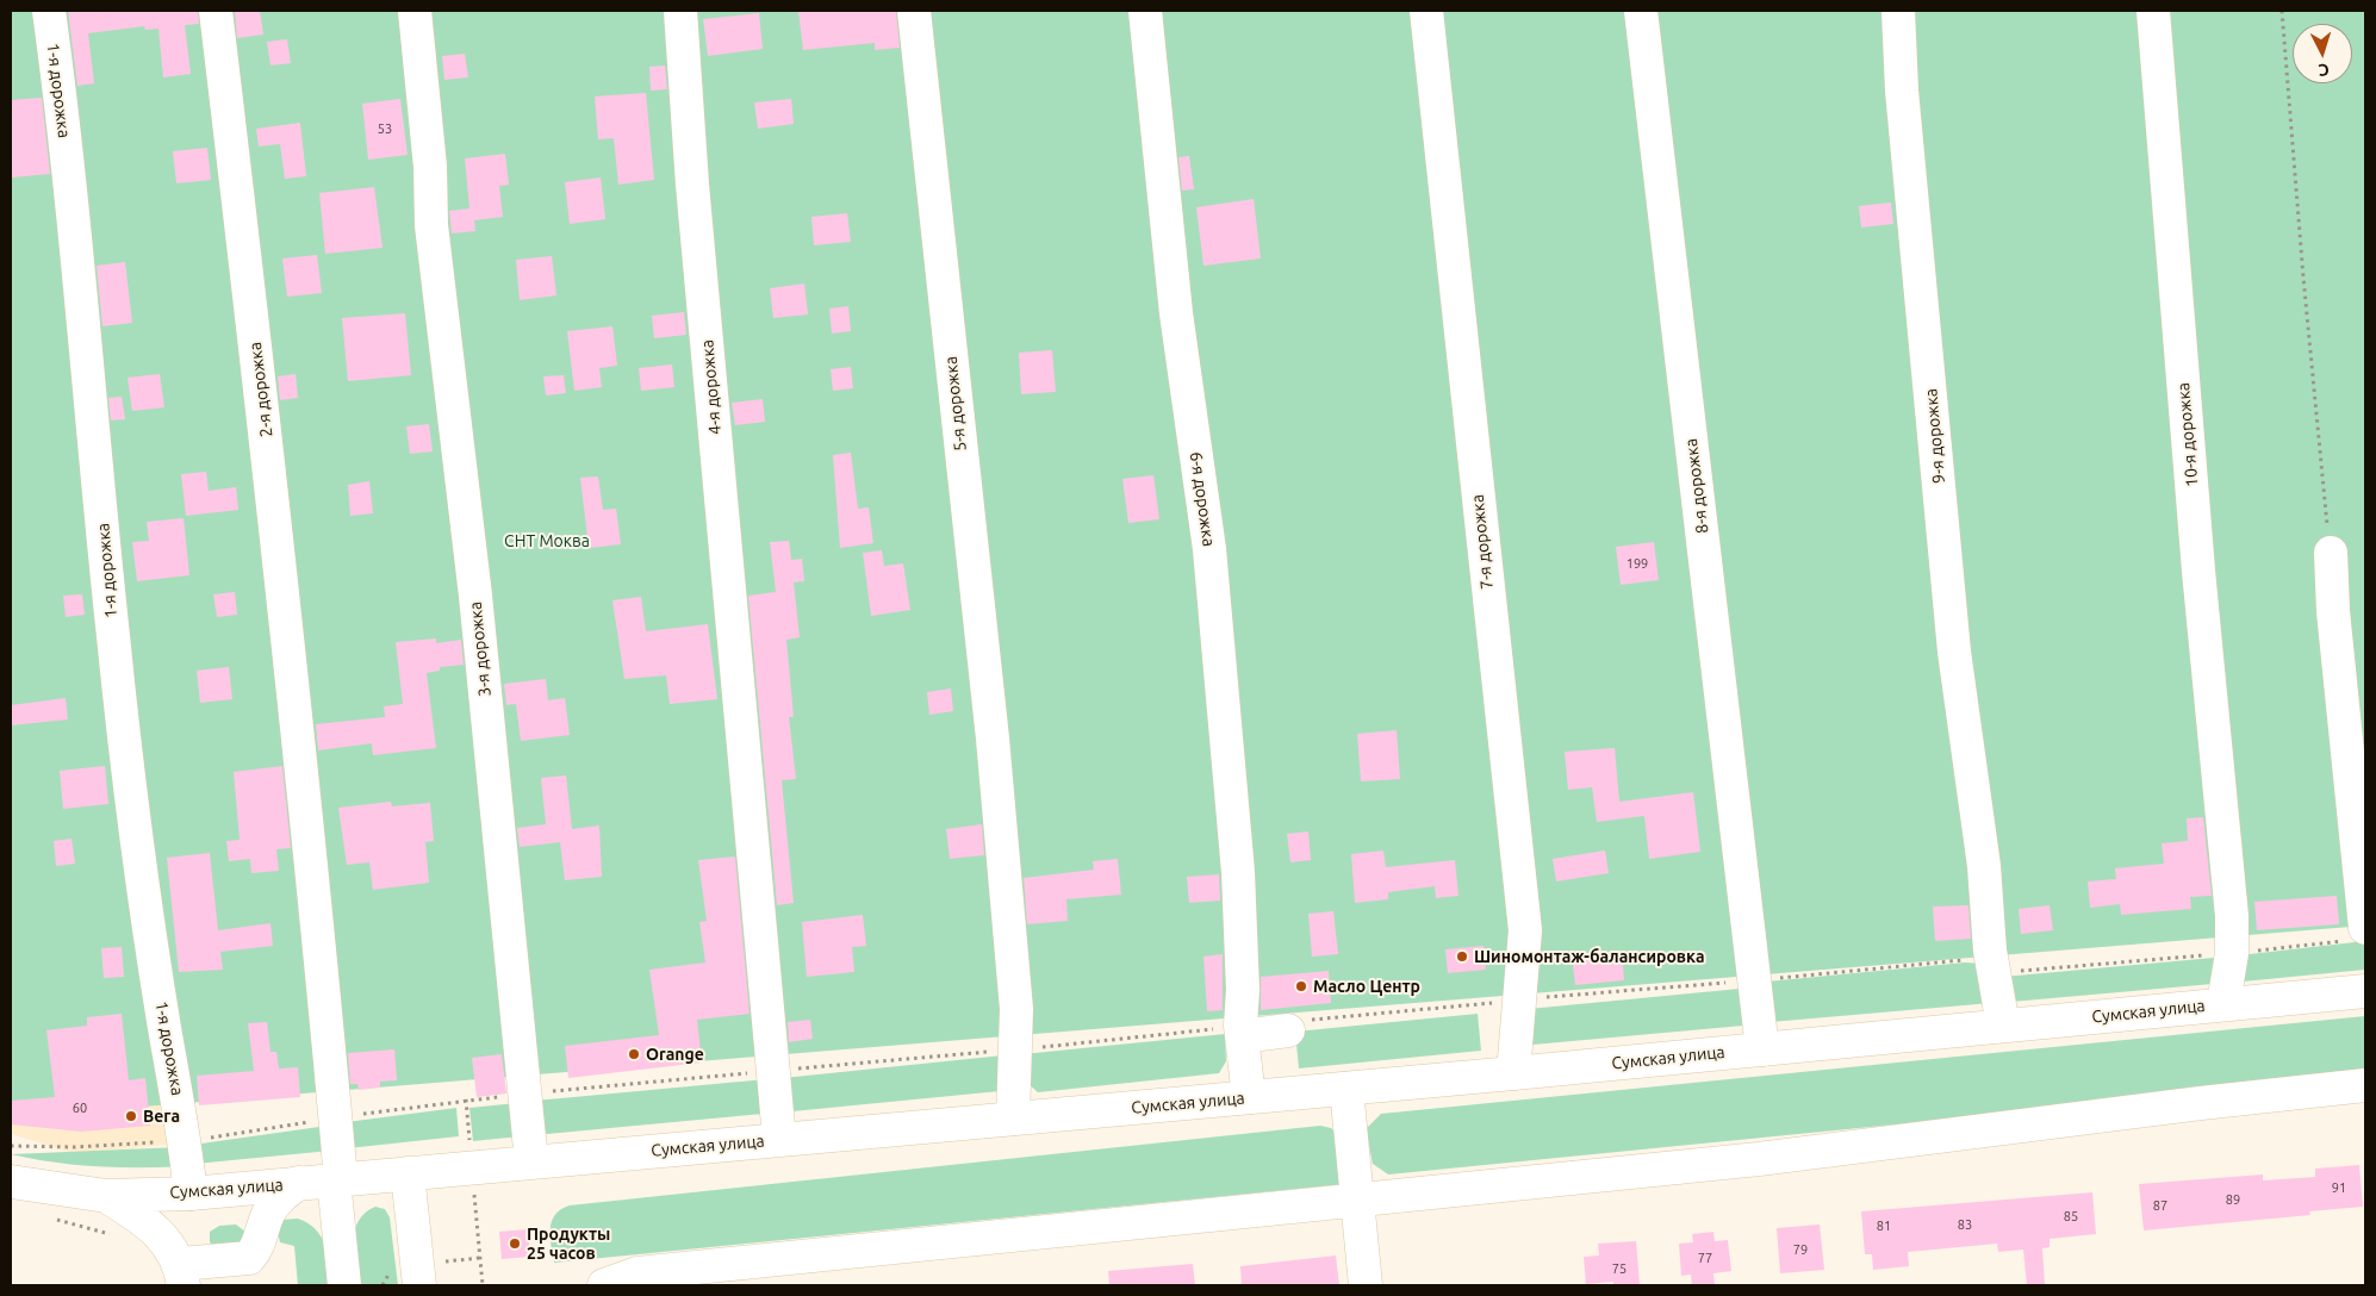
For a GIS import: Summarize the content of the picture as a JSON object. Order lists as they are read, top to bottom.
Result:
{
  "streets": {
    "street": [
      "1-я дорожка",
      "4-я дорожка",
      "2-я дорожка",
      "5-я дорожка",
      "10-я дорожка",
      "9-я дорожка",
      "8-я дорожка",
      "6-я дорожка",
      "7-я дорожка",
      "3-я дорожка",
      "Сумская улица"
    ]
  },
  "crossings": [
    ["1-я дорожка", "Сумская улица"],
    ["4-я дорожка", "Сумская улица"],
    ["2-я дорожка", "Сумская улица"],
    ["5-я дорожка", "Сумская улица"],
    ["10-я дорожка", "Сумская улица"],
    ["9-я дорожка", "Сумская улица"],
    ["8-я дорожка", "Сумская улица"],
    ["6-я дорожка", "Сумская улица"],
    ["7-я дорожка", "Сумская улица"],
    ["3-я дорожка", "Сумская улица"]
  ],
  "parks": ["СНТ Моква"],
  "places": [
    "Шиномонтаж-балансировка",
    "Масло Центр",
    "Orange",
    "Вега",
    "Продукты 25 часов"
  ],
  "house_numbers": [
    "53",
    "199",
    "60",
    "91",
    "89",
    "87",
    "85",
    "83",
    "81",
    "79",
    "77",
    "75"
  ],
  "north": "bottom"
}
